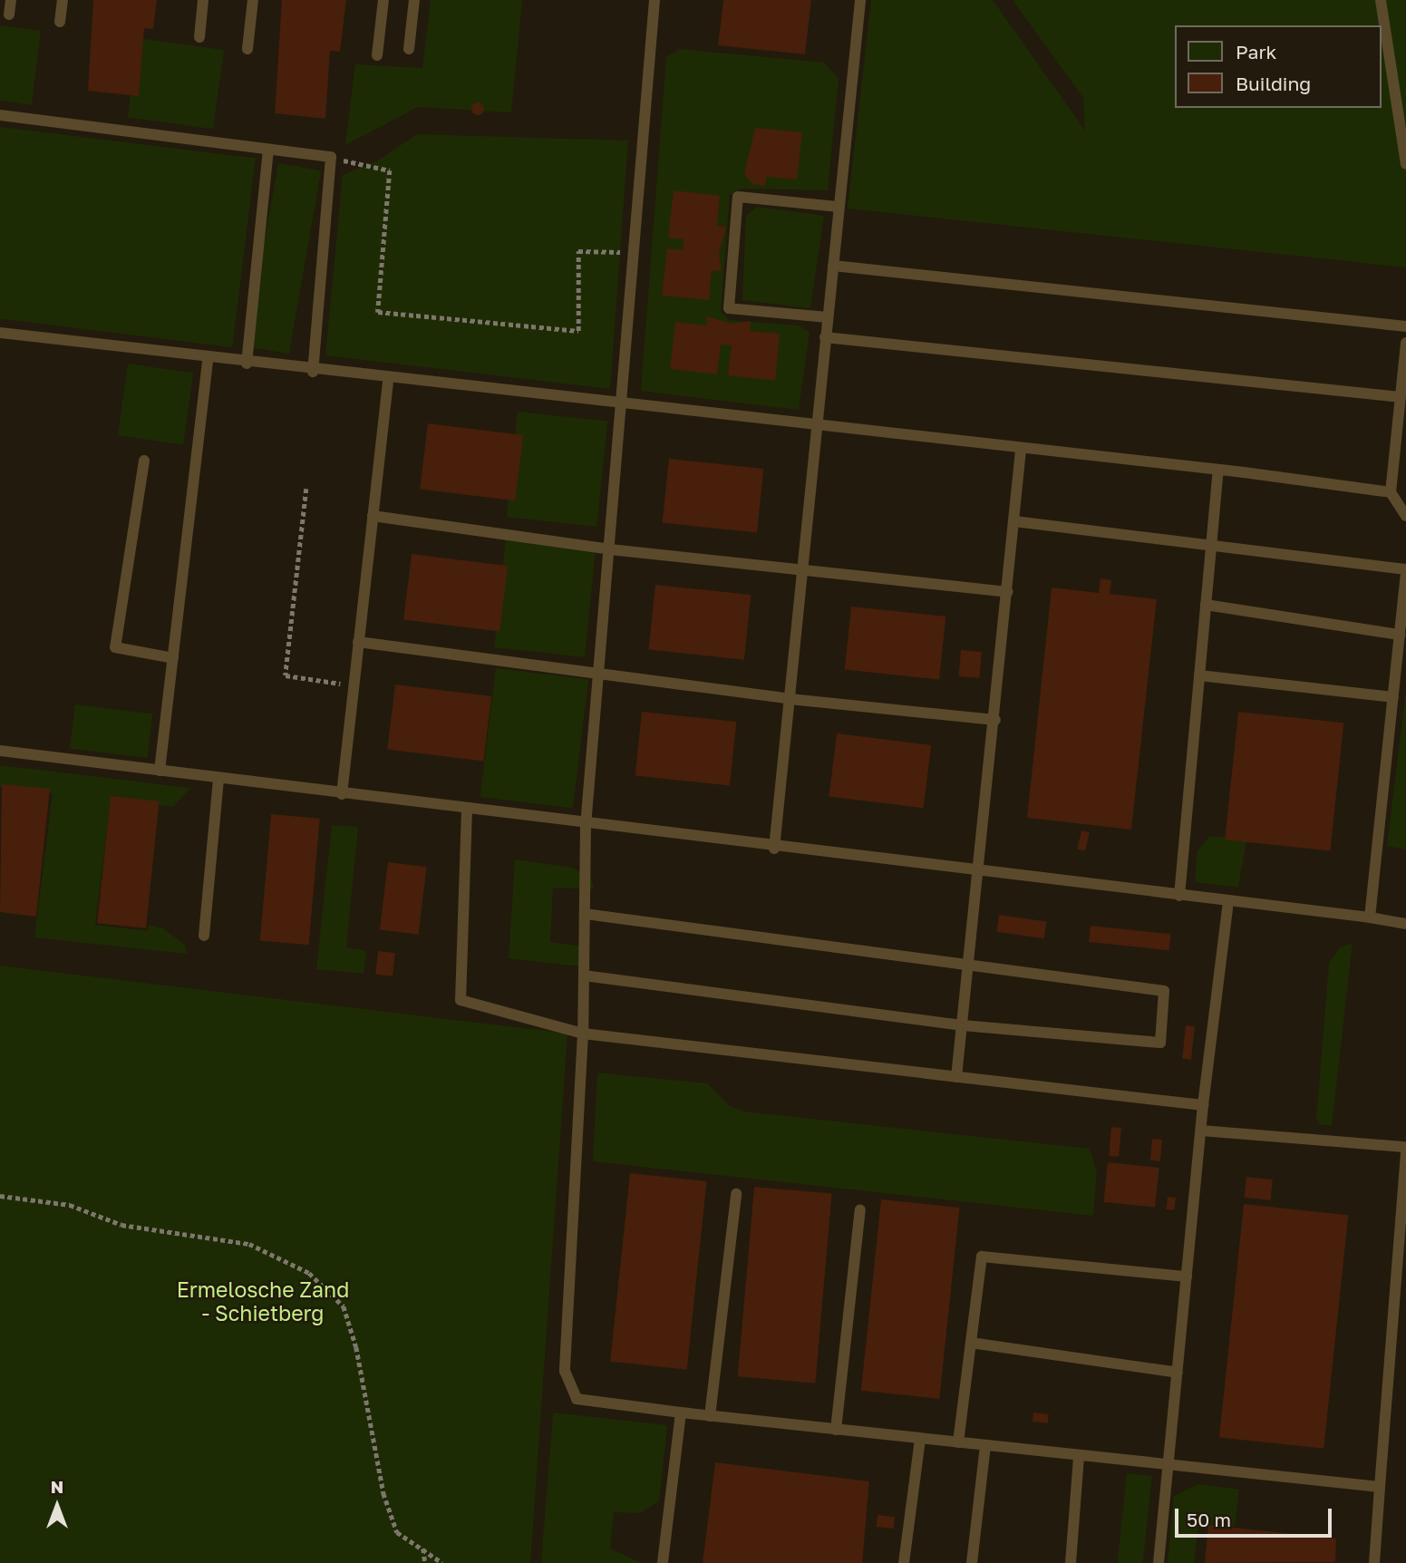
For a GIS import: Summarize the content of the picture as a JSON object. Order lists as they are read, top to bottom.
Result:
{
  "parks": ["Ermelosche Zand - Schietberg"],
  "legend": ["Park", "Building"],
  "scale_bar": "50 m",
  "north": "top"
}
